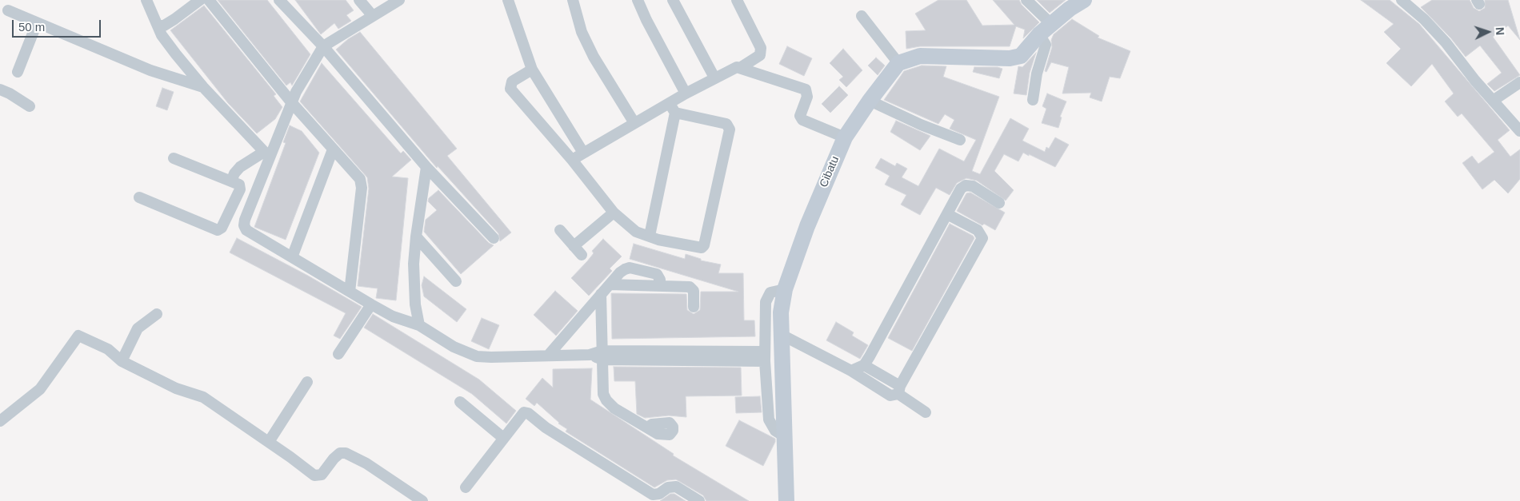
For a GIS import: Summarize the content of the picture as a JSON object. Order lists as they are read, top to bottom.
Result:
{
  "streets": {
    "street": ["Cibatu"]
  },
  "scale_bar": "50 m",
  "north": "right"
}
